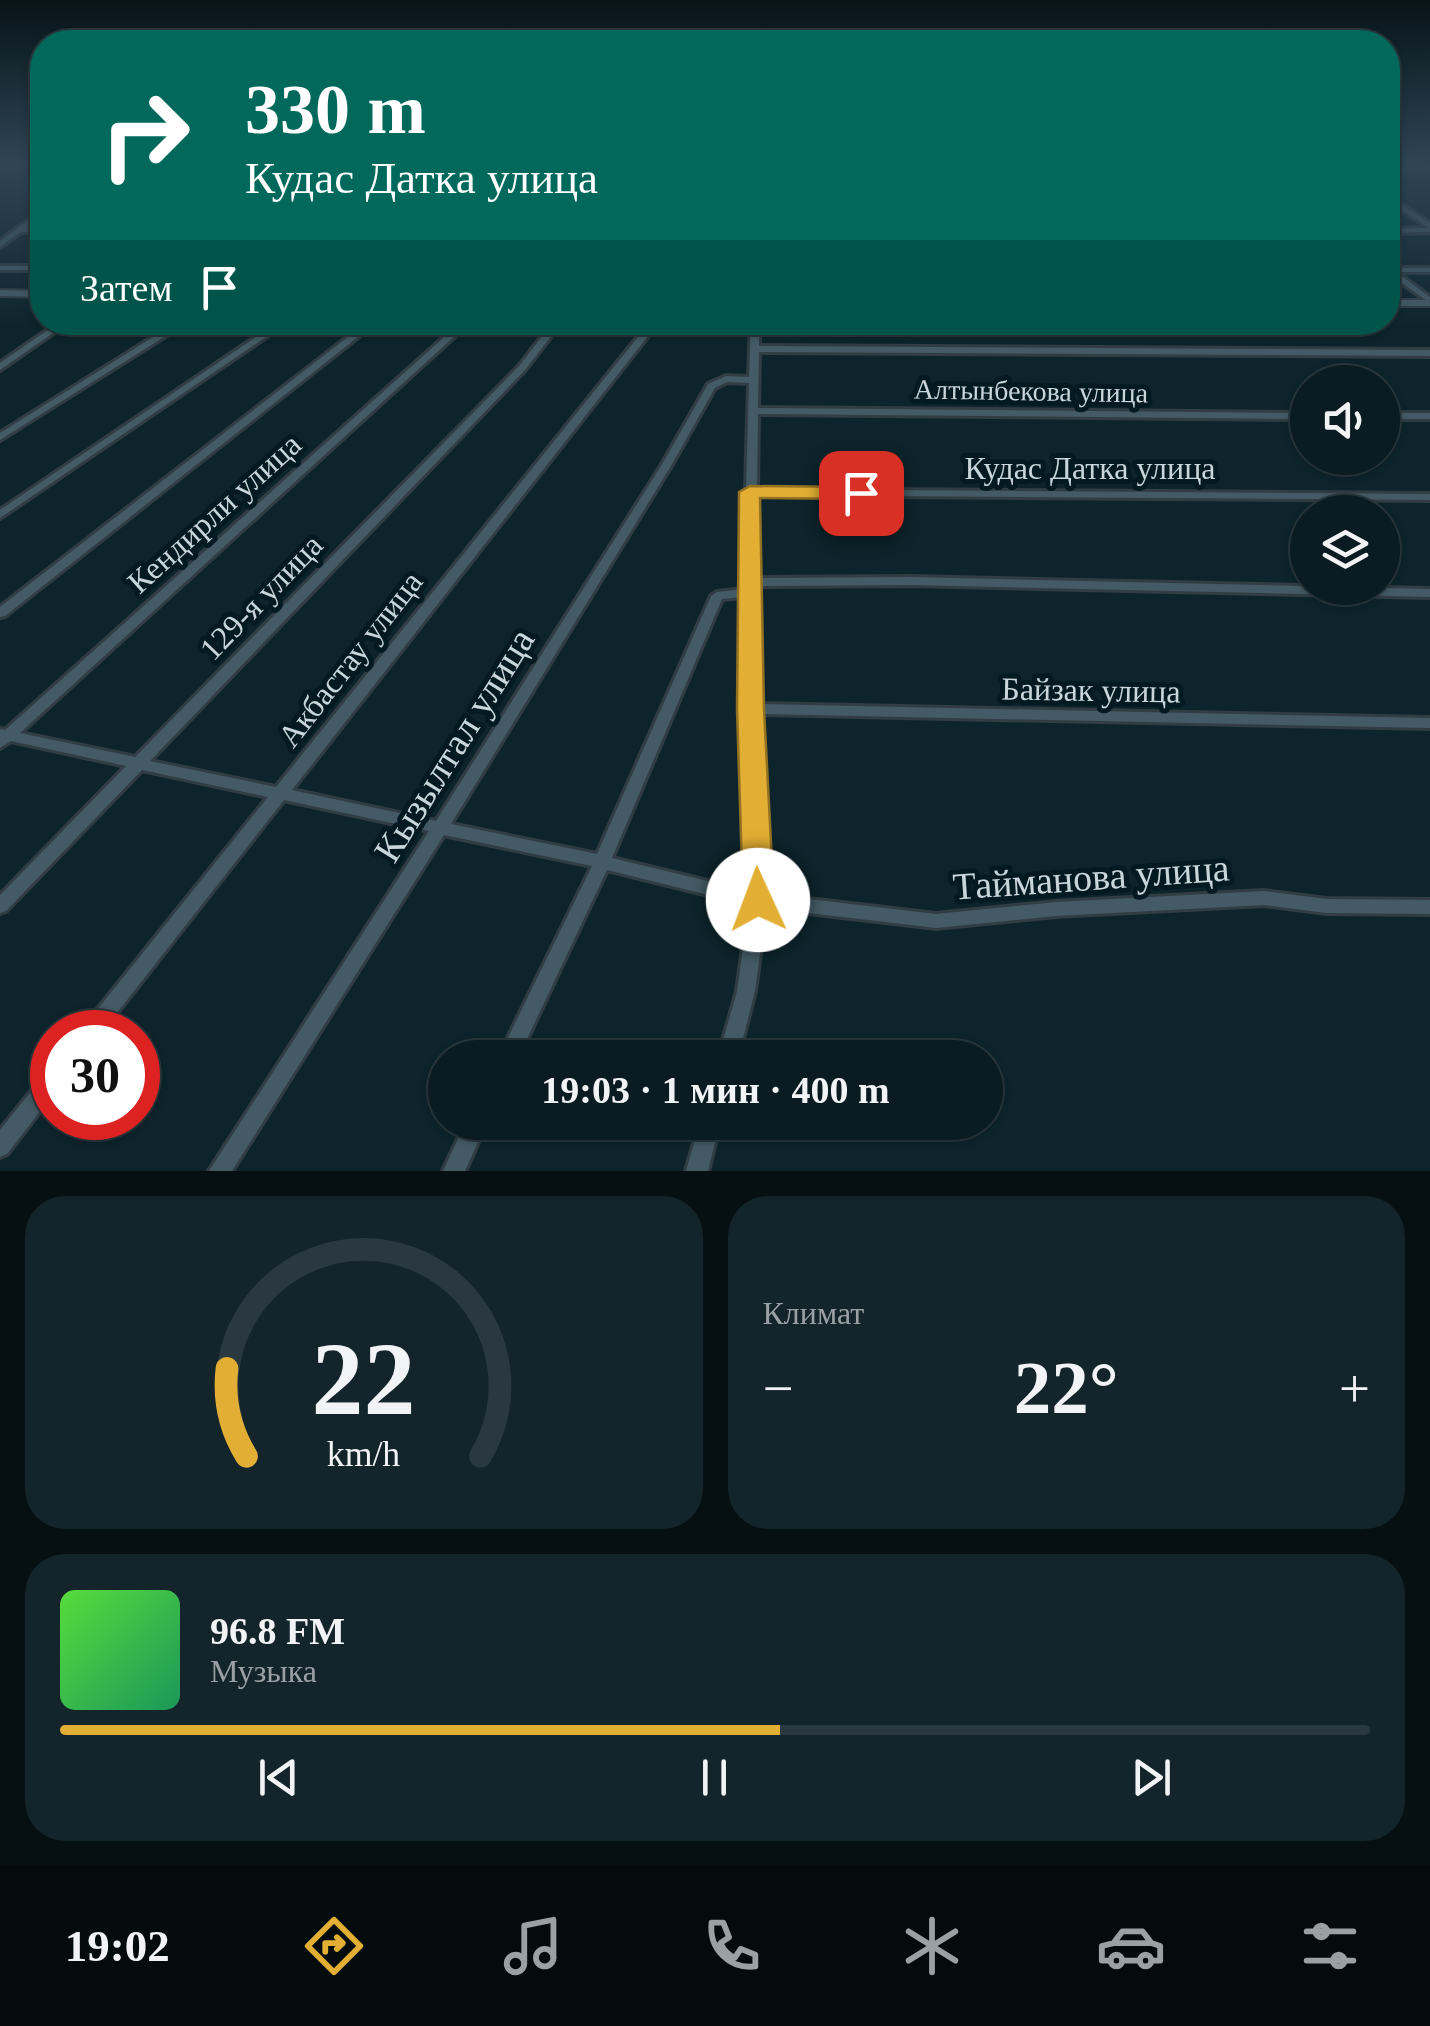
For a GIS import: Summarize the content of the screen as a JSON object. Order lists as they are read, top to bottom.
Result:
{
  "streets": {
    "street": [
      "Алтынбекова улица",
      "Кудас Датка улица",
      "Кендирли улица",
      "129-я улица",
      "Акбастау улица",
      "Байзак улица",
      "Кызылтал улица",
      "Тайманова улица"
    ]
  },
  "crossings": [
    ["Кендирли улица", "Тайманова улица"],
    ["129-я улица", "Тайманова улица"],
    ["Акбастау улица", "Тайманова улица"],
    ["Кызылтал улица", "Тайманова улица"]
  ],
  "page": {
    "turn": ["330 m", "Кудас Датка улица"],
    "then": "Затем",
    "limit": "30",
    "trip": "19:03 · 1 мин · 400 m",
    "tile": "Климат",
    "heat": ["−", "22°", "+"],
    "song": ["96.8 FM", "Музыка"],
    "tabs": "19:02",
    "gauge": ["22", "km/h"]
  }
}
